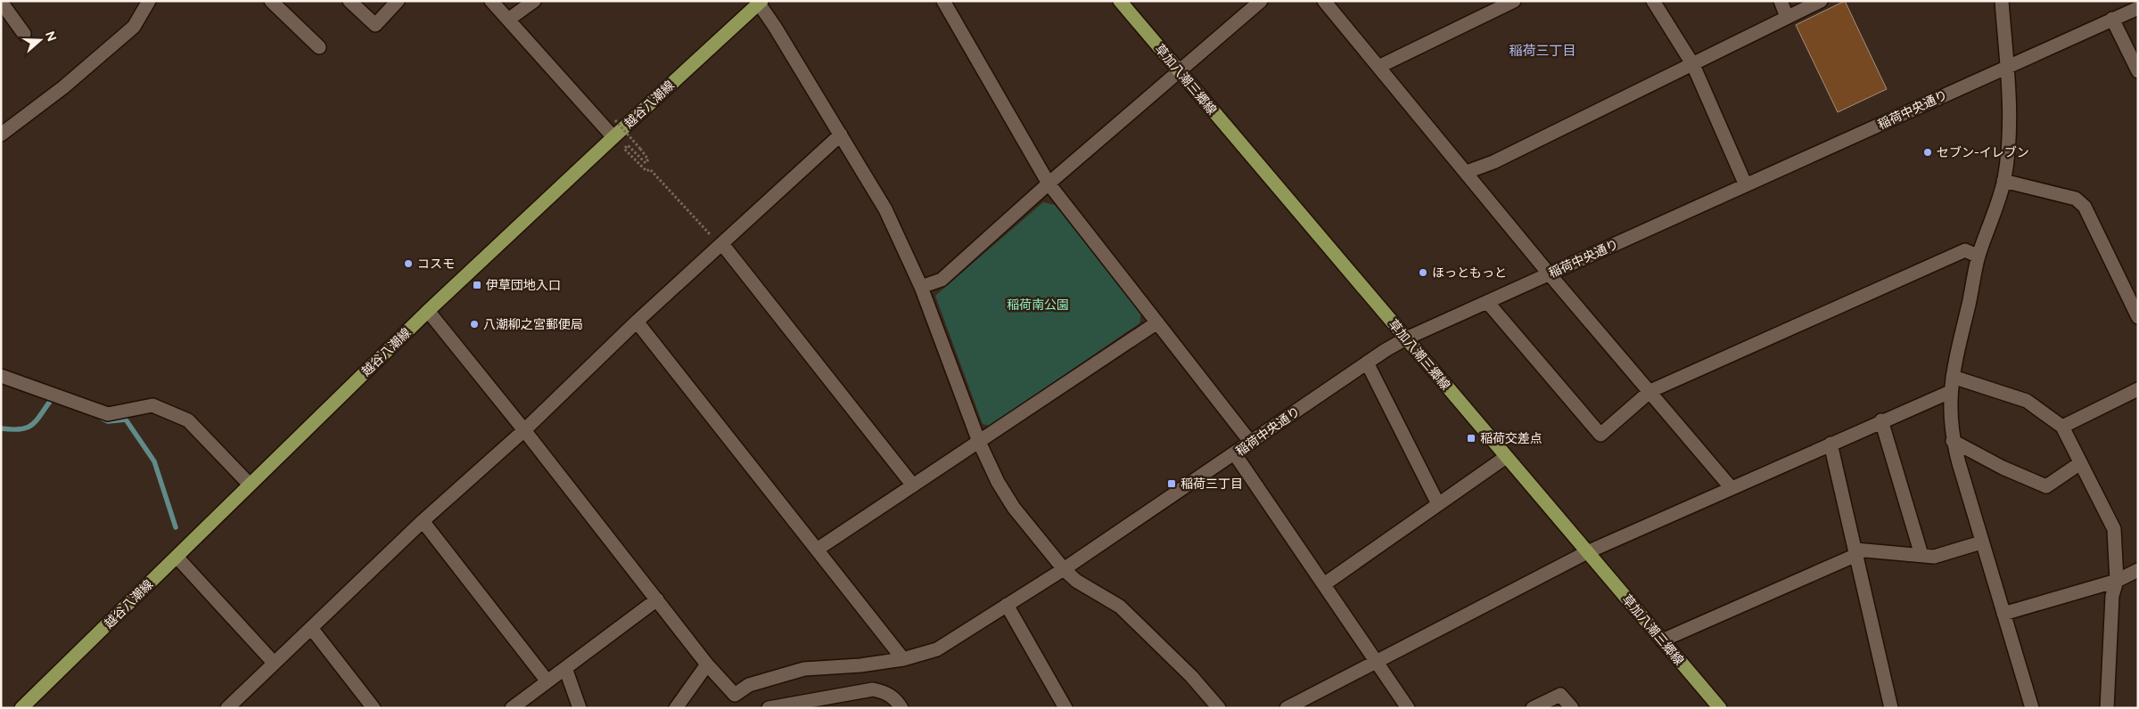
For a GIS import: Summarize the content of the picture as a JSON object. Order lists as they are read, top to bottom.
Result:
{
  "streets": {
    "main road": ["草加八潮三郷線", "越谷八潮線"],
    "street": ["稲荷中央通り"]
  },
  "crossings": [
    ["草加八潮三郷線", "稲荷中央通り"]
  ],
  "districts": ["稲荷三丁目"],
  "parks": ["稲荷南公園"],
  "places": {
    "other": [
      "セブン-イレブン",
      "コスモ",
      "ほっともっと",
      "八潮柳之宮郵便局"
    ],
    "transit": ["伊草団地入口", "稲荷交差点", "稲荷三丁目"]
  },
  "north": "right"
}
